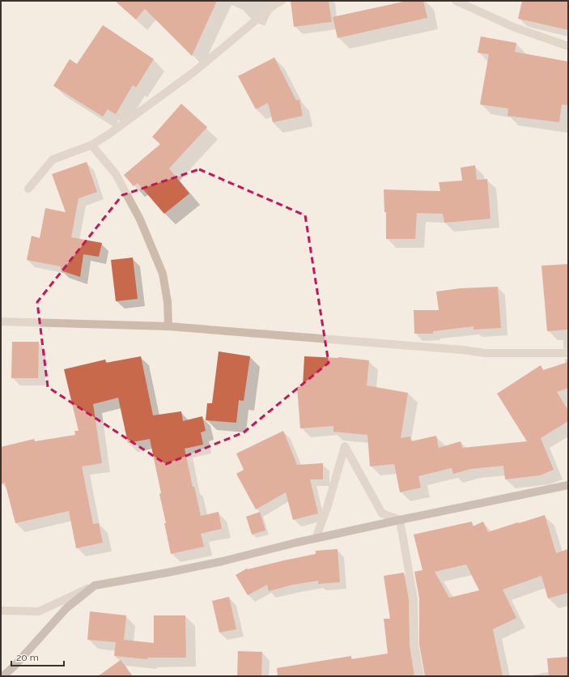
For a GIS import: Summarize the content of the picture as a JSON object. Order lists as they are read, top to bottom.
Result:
{
  "scale_bar": "20 m"
}
